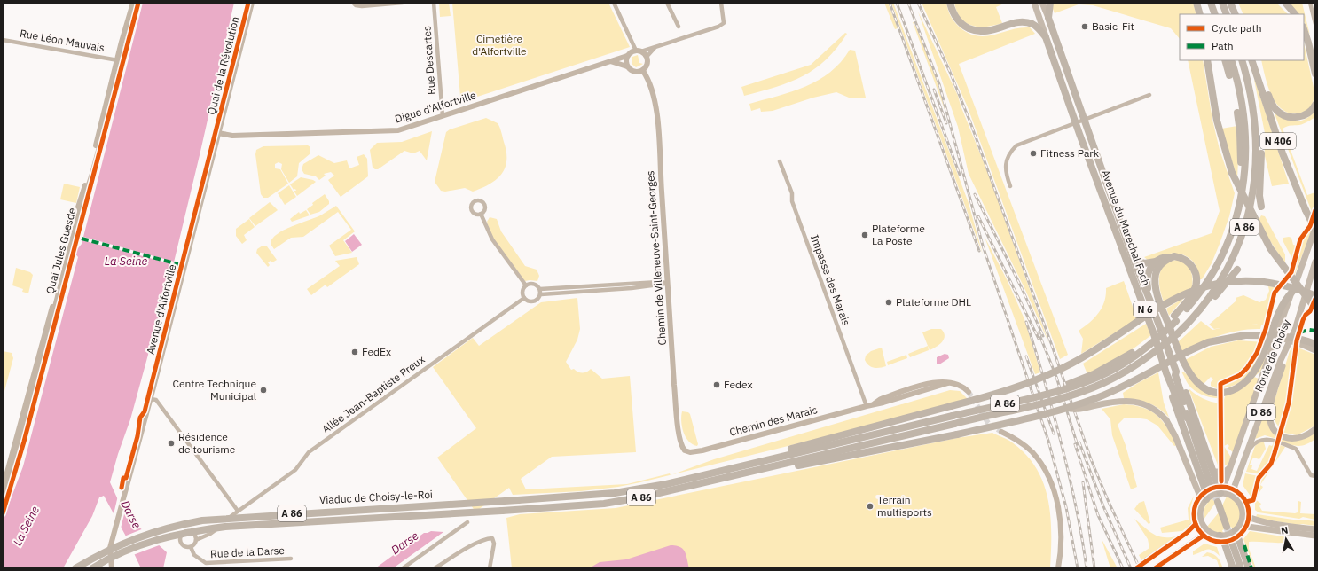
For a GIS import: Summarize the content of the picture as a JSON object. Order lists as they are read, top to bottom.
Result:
{
  "streets": {
    "highway": [
      "N 406",
      "A 86",
      "Avenue du Maréchal Foch",
      "N 6",
      "Viaduc de Choisy-le-Roi"
    ],
    "main road": [
      "Quai de la Révolution",
      "Digue d'Alfortville",
      "Quai Jules Guesde",
      "Chemin de Villeneuve-Saint-Georges",
      "Route de Choisy",
      "D 86",
      "Chemin des Marais"
    ],
    "street": [
      "Rue Léon Mauvais",
      "Rue Descartes",
      "Impasse des Marais",
      "Allée Jean-Baptiste Preux",
      "Rue de la Darse"
    ],
    "cycle path": ["Avenue d'Alfortville"]
  },
  "crossings": [
    ["Rue Léon Mauvais", "Quai Jules Guesde"],
    ["Rue Descartes", "Digue d'Alfortville"],
    ["Quai de la Révolution", "Digue d'Alfortville"],
    ["Digue d'Alfortville", "Chemin de Villeneuve-Saint-Georges"],
    ["N 406", "Route de Choisy"],
    ["A 86", "Viaduc de Choisy-le-Roi"],
    ["Chemin de Villeneuve-Saint-Georges", "Chemin des Marais"],
    ["Impasse des Marais", "Chemin des Marais"],
    ["Allée Jean-Baptiste Preux", "Rue de la Darse"]
  ],
  "water": ["La Seine", "Darse"],
  "parks": ["Cimetière d'Alfortville"],
  "places": [
    "Basic-Fit",
    "Fitness Park",
    "Plateforme La Poste",
    "Plateforme DHL",
    "FedEx",
    "Fedex",
    "Centre Technique Municipal",
    "Résidence de tourisme",
    "Terrain multisports"
  ],
  "legend": ["Cycle path", "Path"],
  "north": "top"
}
